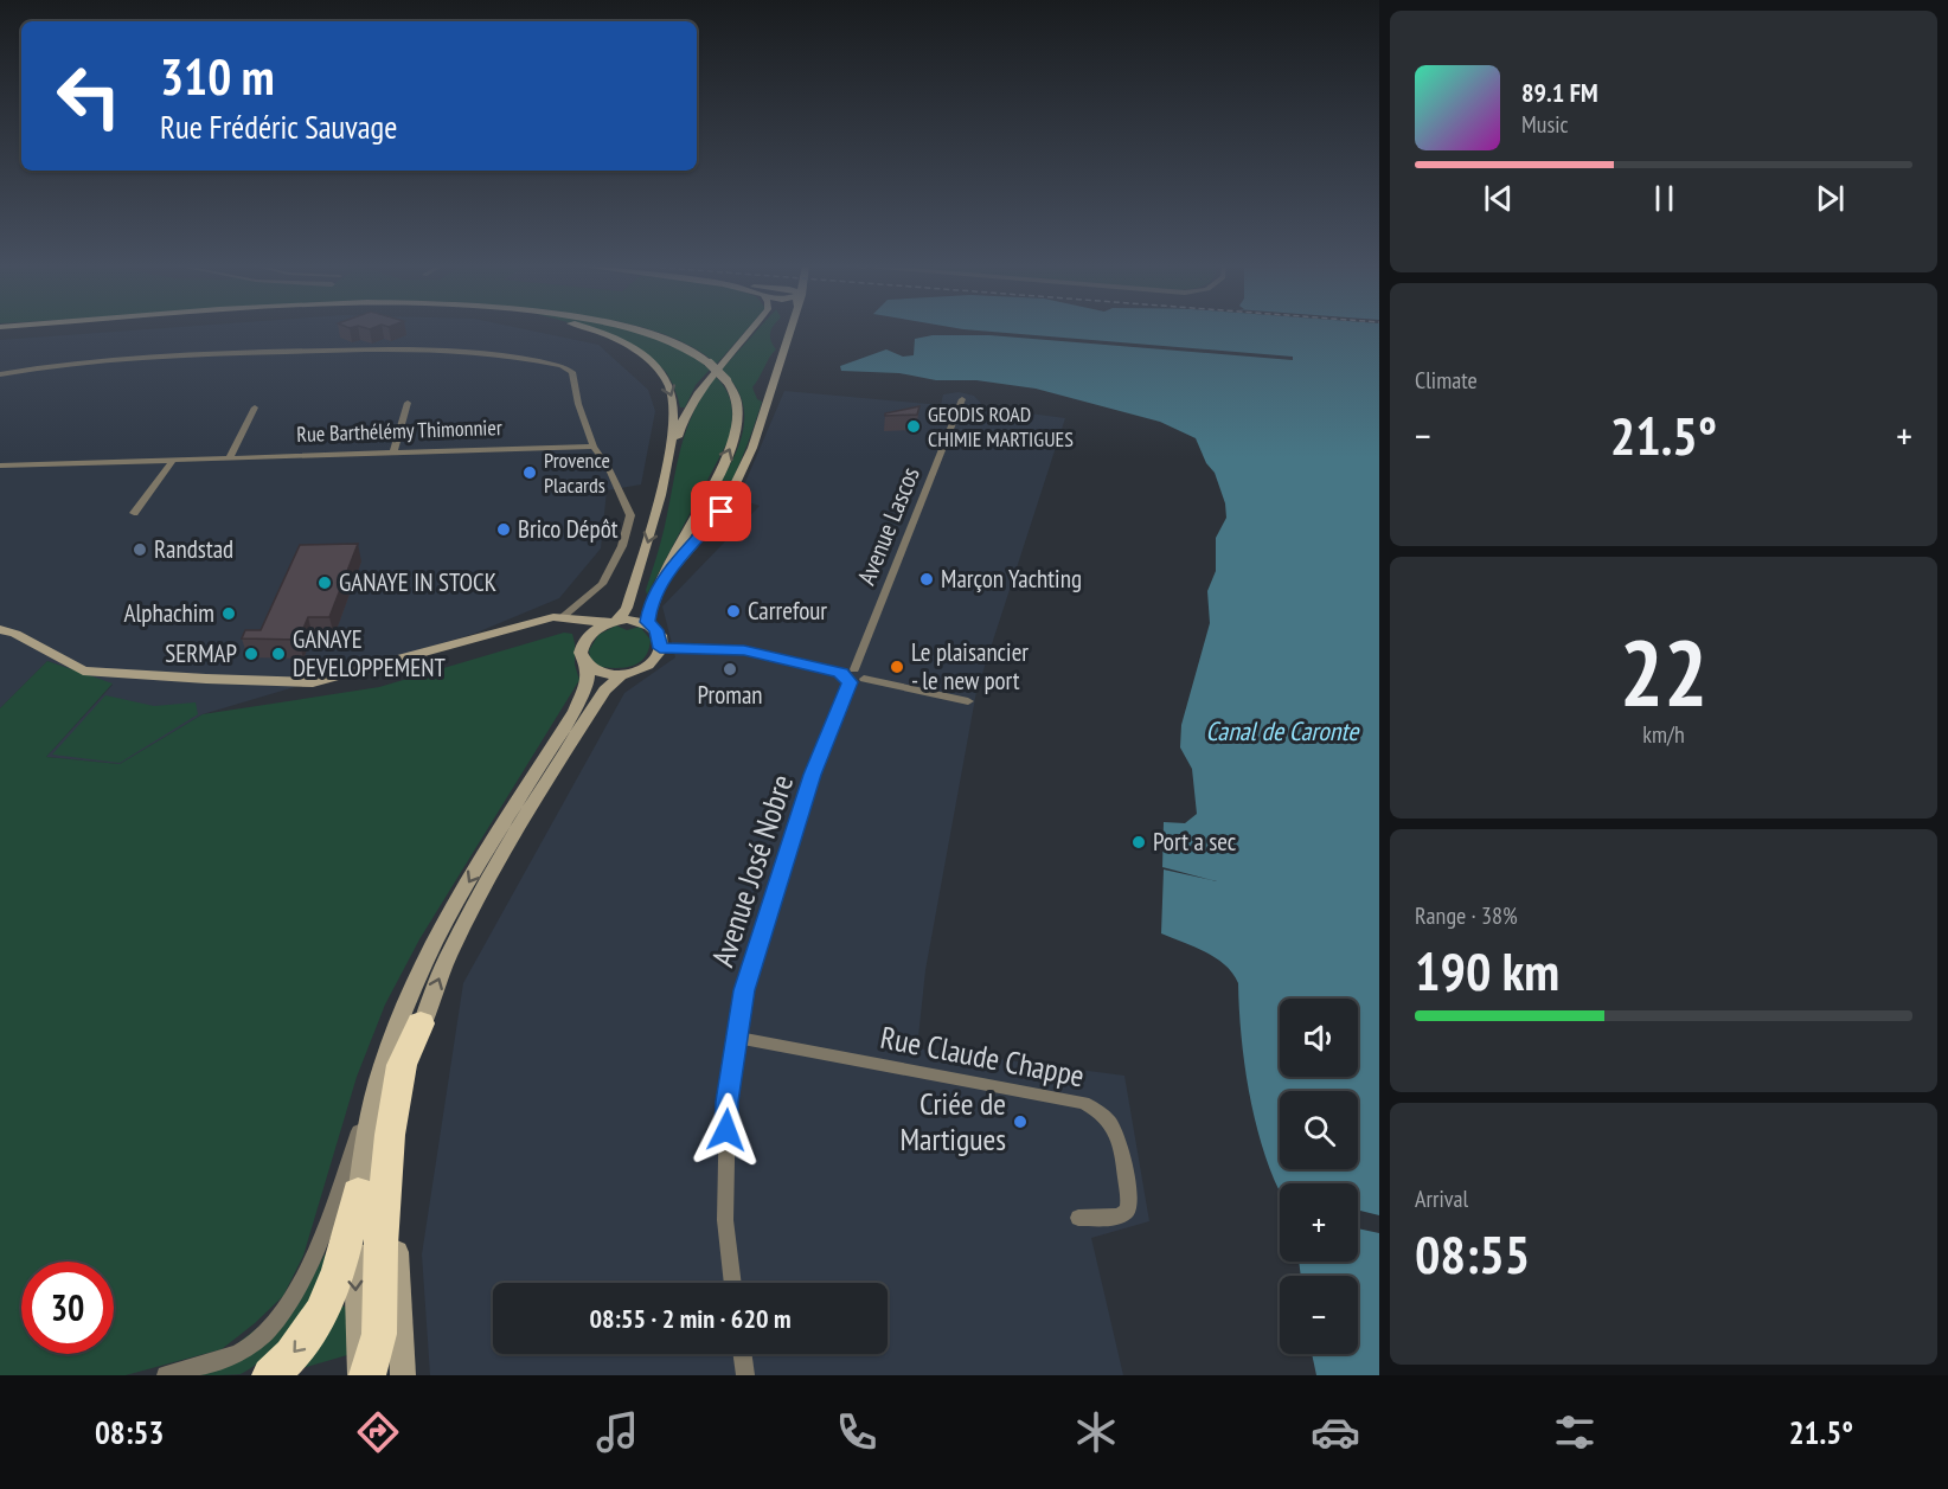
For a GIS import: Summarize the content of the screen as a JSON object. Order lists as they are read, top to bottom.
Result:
{
  "streets": {
    "street": [
      "Rue Barthélémy Thimonnier",
      "Avenue Lascos",
      "Avenue José Nobre",
      "Rue Claude Chappe"
    ]
  },
  "crossings": [
    ["Avenue Lascos", "Avenue José Nobre"],
    ["Avenue José Nobre", "Rue Claude Chappe"]
  ],
  "water": ["Canal de Caronte"],
  "places": [
    "GEODIS ROAD CHIMIE MARTIGUES",
    "Provence Placards",
    "Brico Dépôt",
    "Randstad",
    "Marçon Yachting",
    "GANAYE IN STOCK",
    "Carrefour",
    "Alphachim",
    "SERMAP",
    "GANAYE DEVELOPPEMENT",
    "Le plaisancier - le new port",
    "Proman",
    "Port a sec",
    "Criée de Martigues"
  ],
  "page": {
    "turn": ["310 m", "Rue Frédéric Sauvage"],
    "song": ["89.1 FM", "Music"],
    "tile": [
      "Climate",
      ["22", "km/h"],
      ["Range · 38%", "190 km"],
      ["Arrival", "08:55"]
    ],
    "heat": ["−", "21.5°", "+"],
    "map_buttons": ["+", "−"],
    "limit": "30",
    "trip": "08:55 · 2 min · 620 m",
    "tabs": ["08:53", "21.5°"]
  }
}
